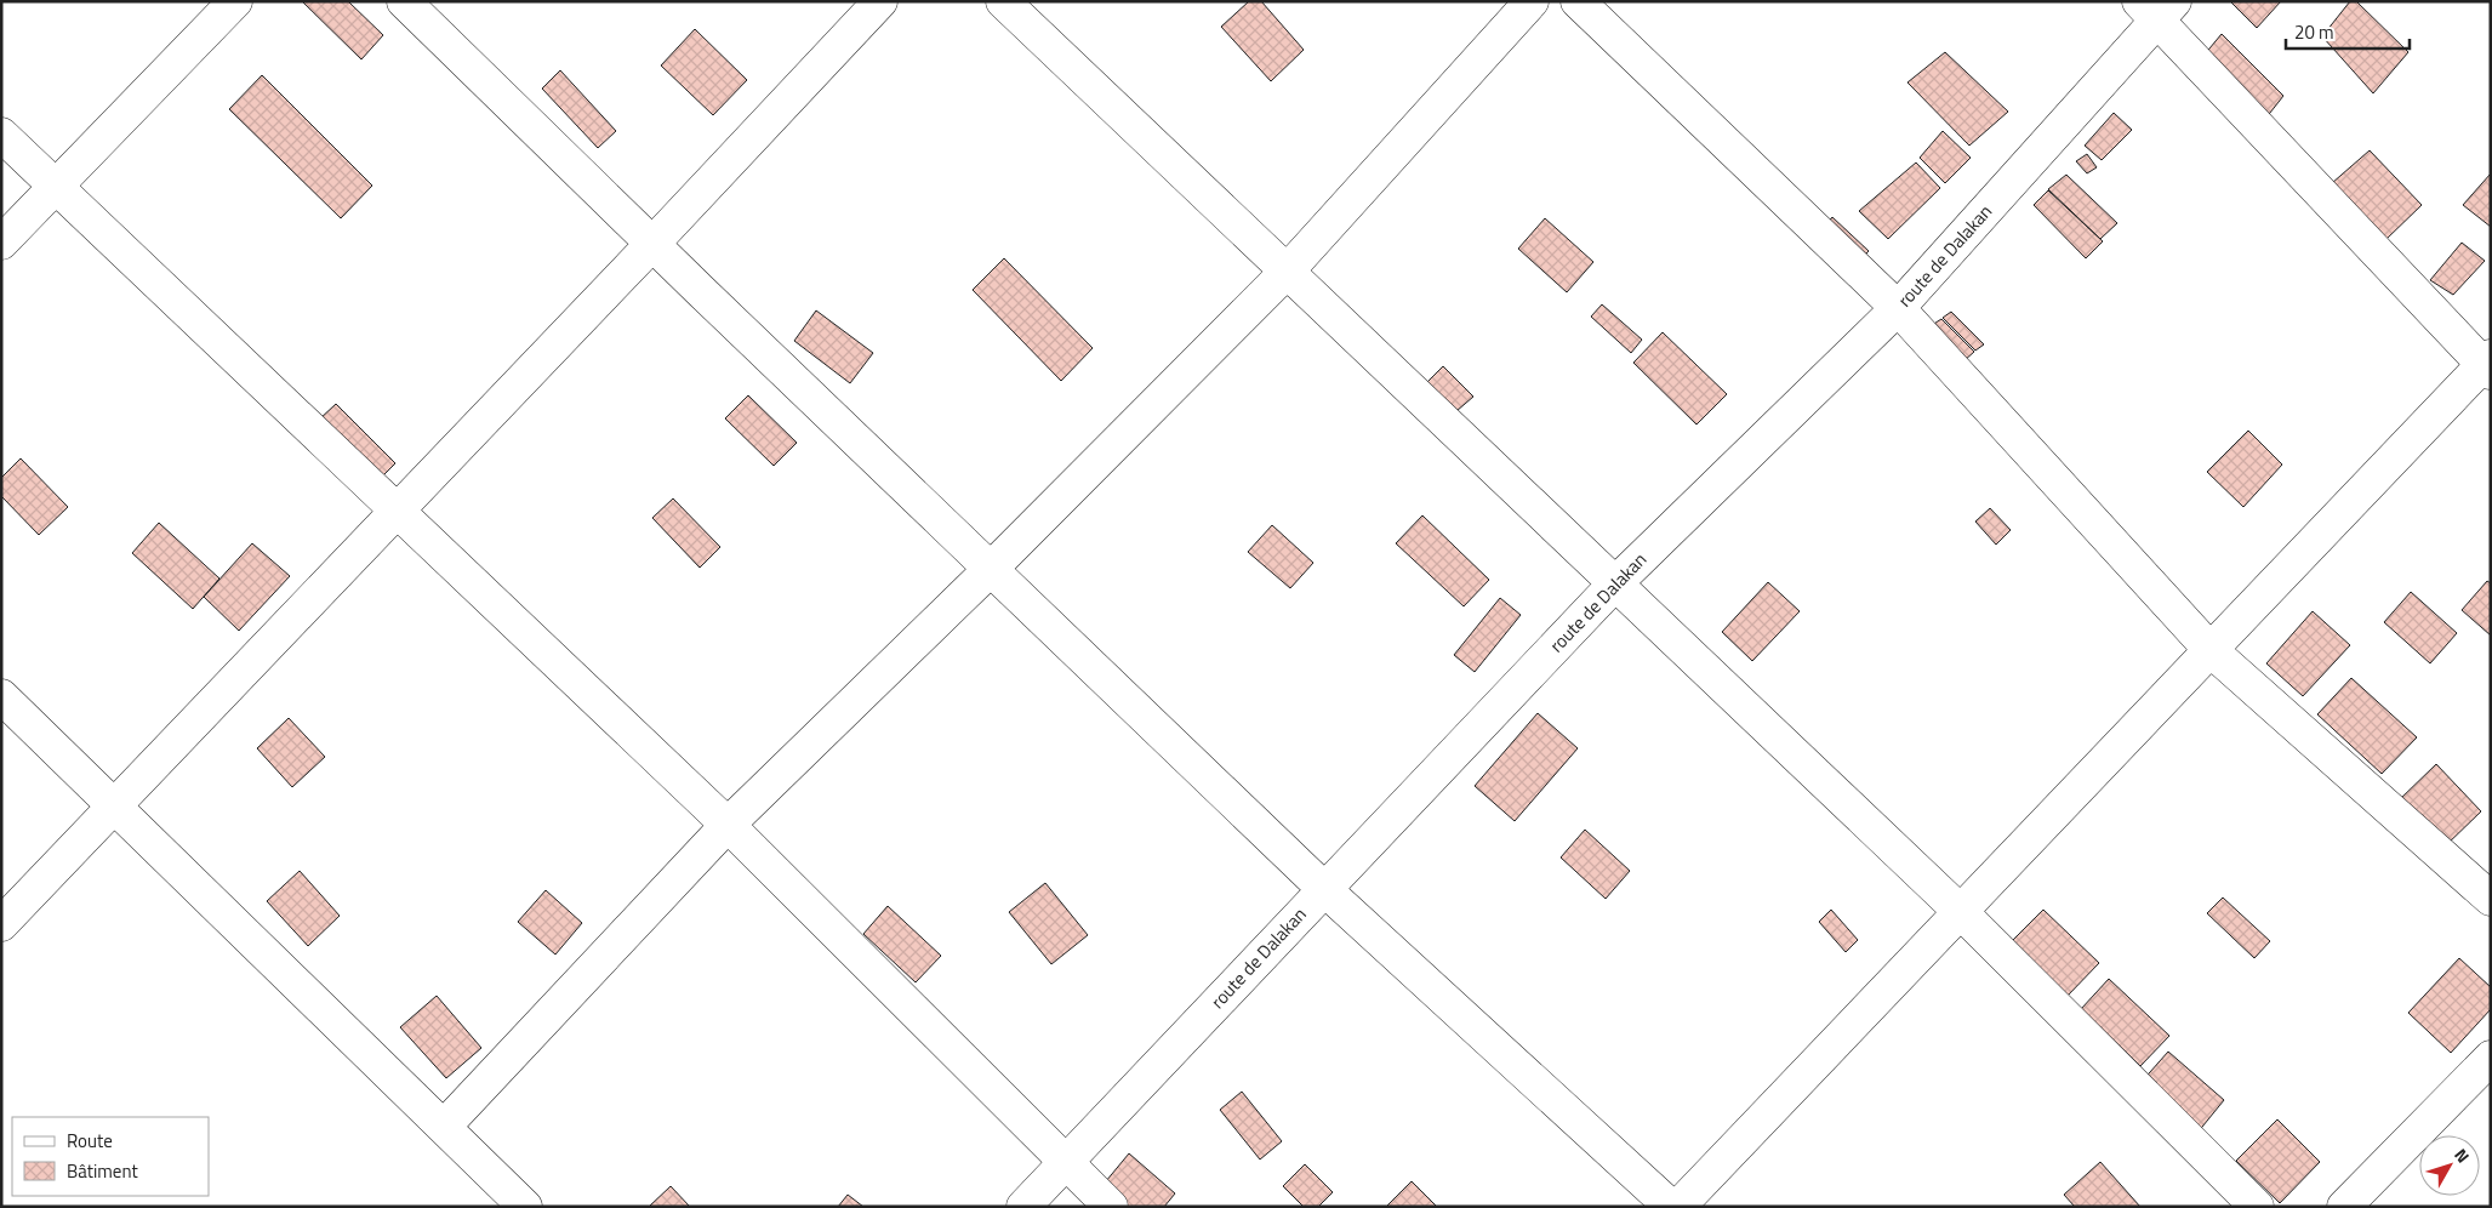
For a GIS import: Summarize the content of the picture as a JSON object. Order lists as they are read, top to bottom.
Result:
{
  "streets": {
    "street": ["route de Dalakan"]
  },
  "legend": ["Route", "Bâtiment"],
  "scale_bar": "20 m",
  "north": "top right"
}
